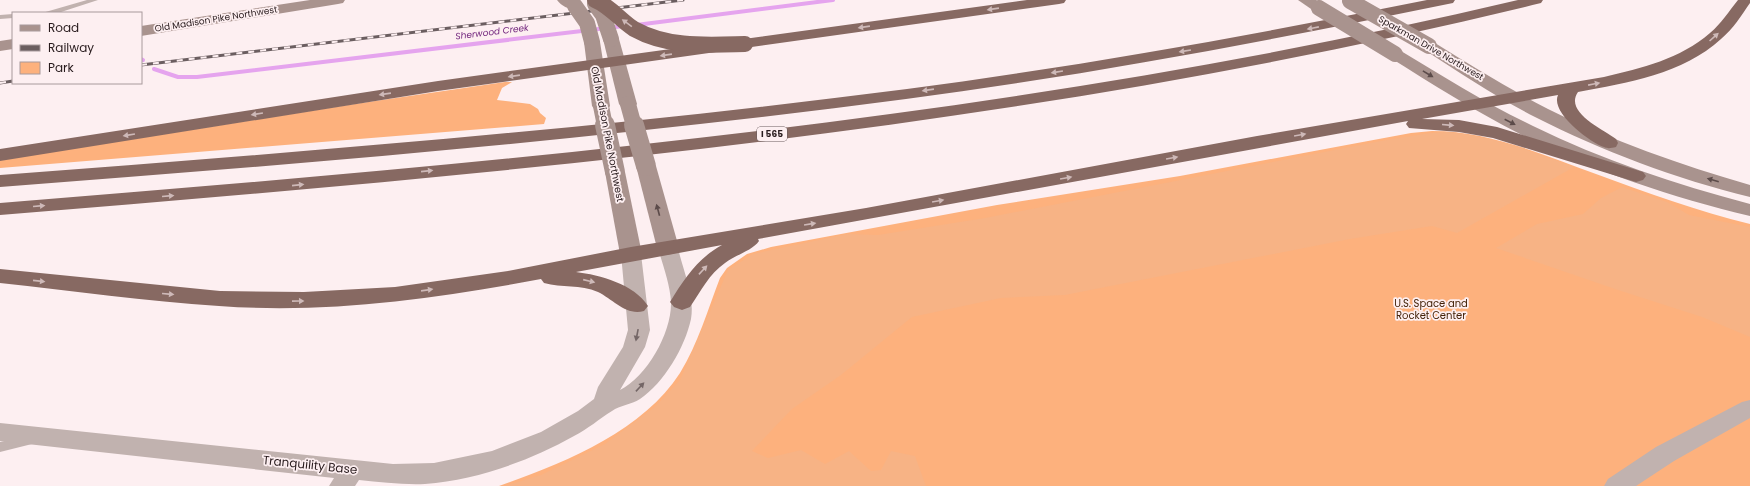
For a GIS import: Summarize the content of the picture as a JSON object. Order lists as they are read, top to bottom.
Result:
{
  "streets": {
    "highway": ["I 565"],
    "main road": ["Old Madison Pike Northwest", "Sparkman Drive Northwest"],
    "street": ["Tranquility Base"]
  },
  "water": ["Sherwood Creek"],
  "parks": ["U.S. Space and Rocket Center"],
  "legend": ["Road", "Railway", "Park"]
}
